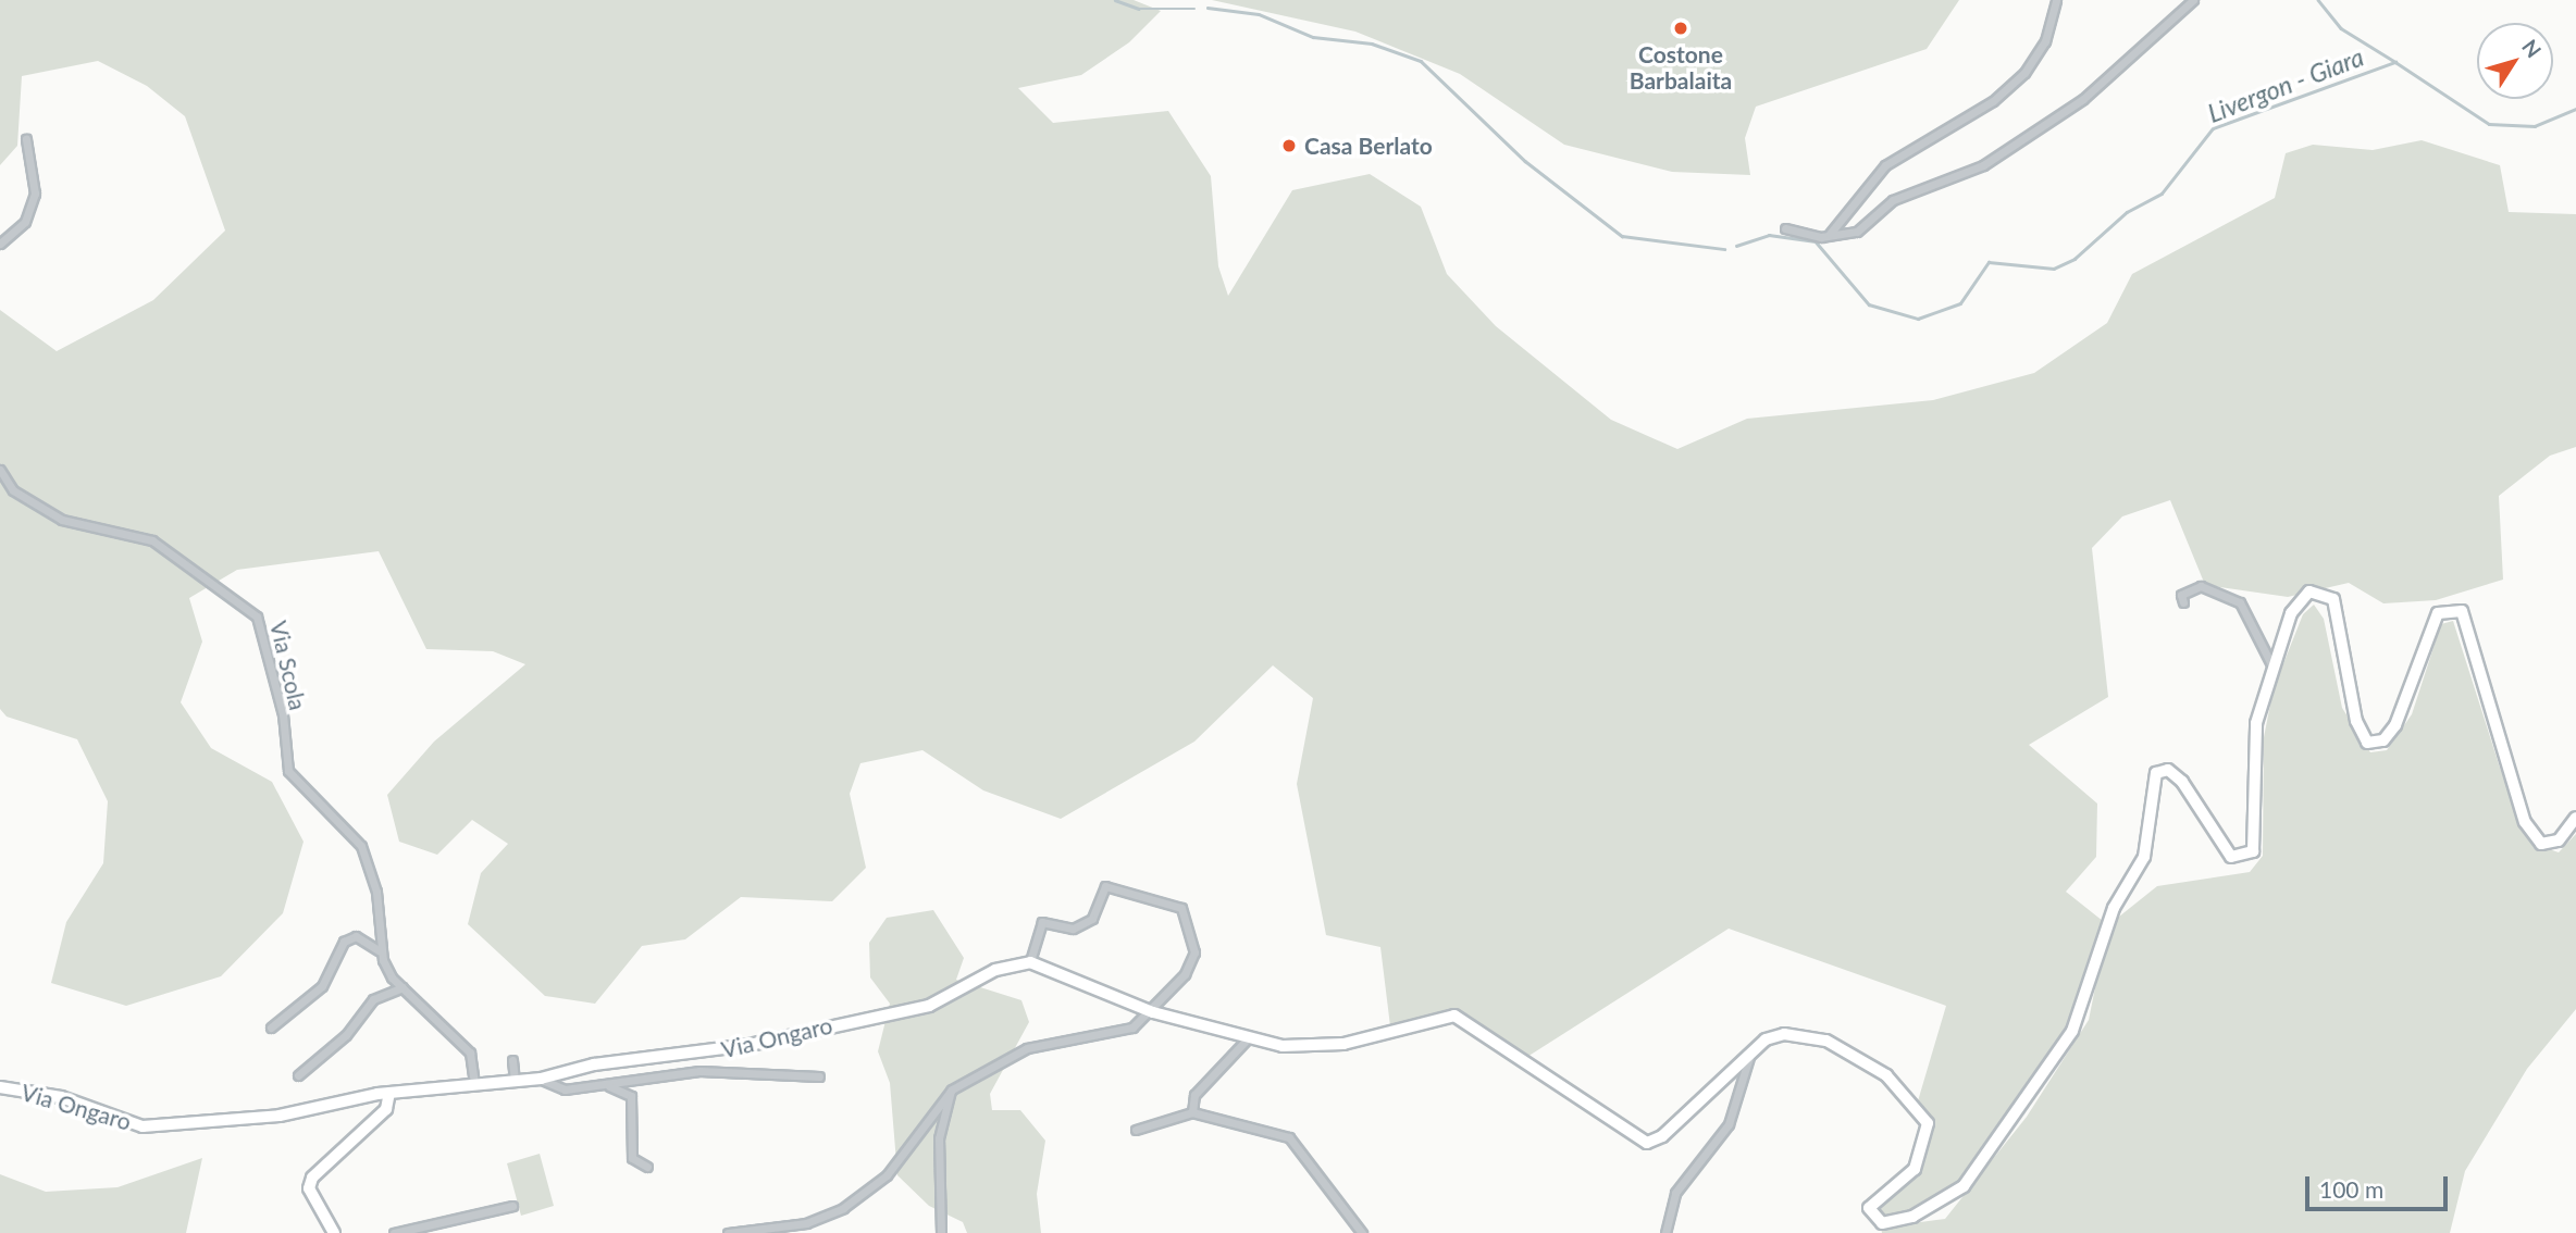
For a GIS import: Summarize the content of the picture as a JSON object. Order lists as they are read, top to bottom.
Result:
{
  "streets": {
    "main road": ["Via Ongaro"],
    "street": ["Via Scola"]
  },
  "water": ["Livergon - Giara"],
  "places": ["Costone Barbalaita", "Casa Berlato"],
  "scale_bar": "100 m",
  "north": "top right"
}
